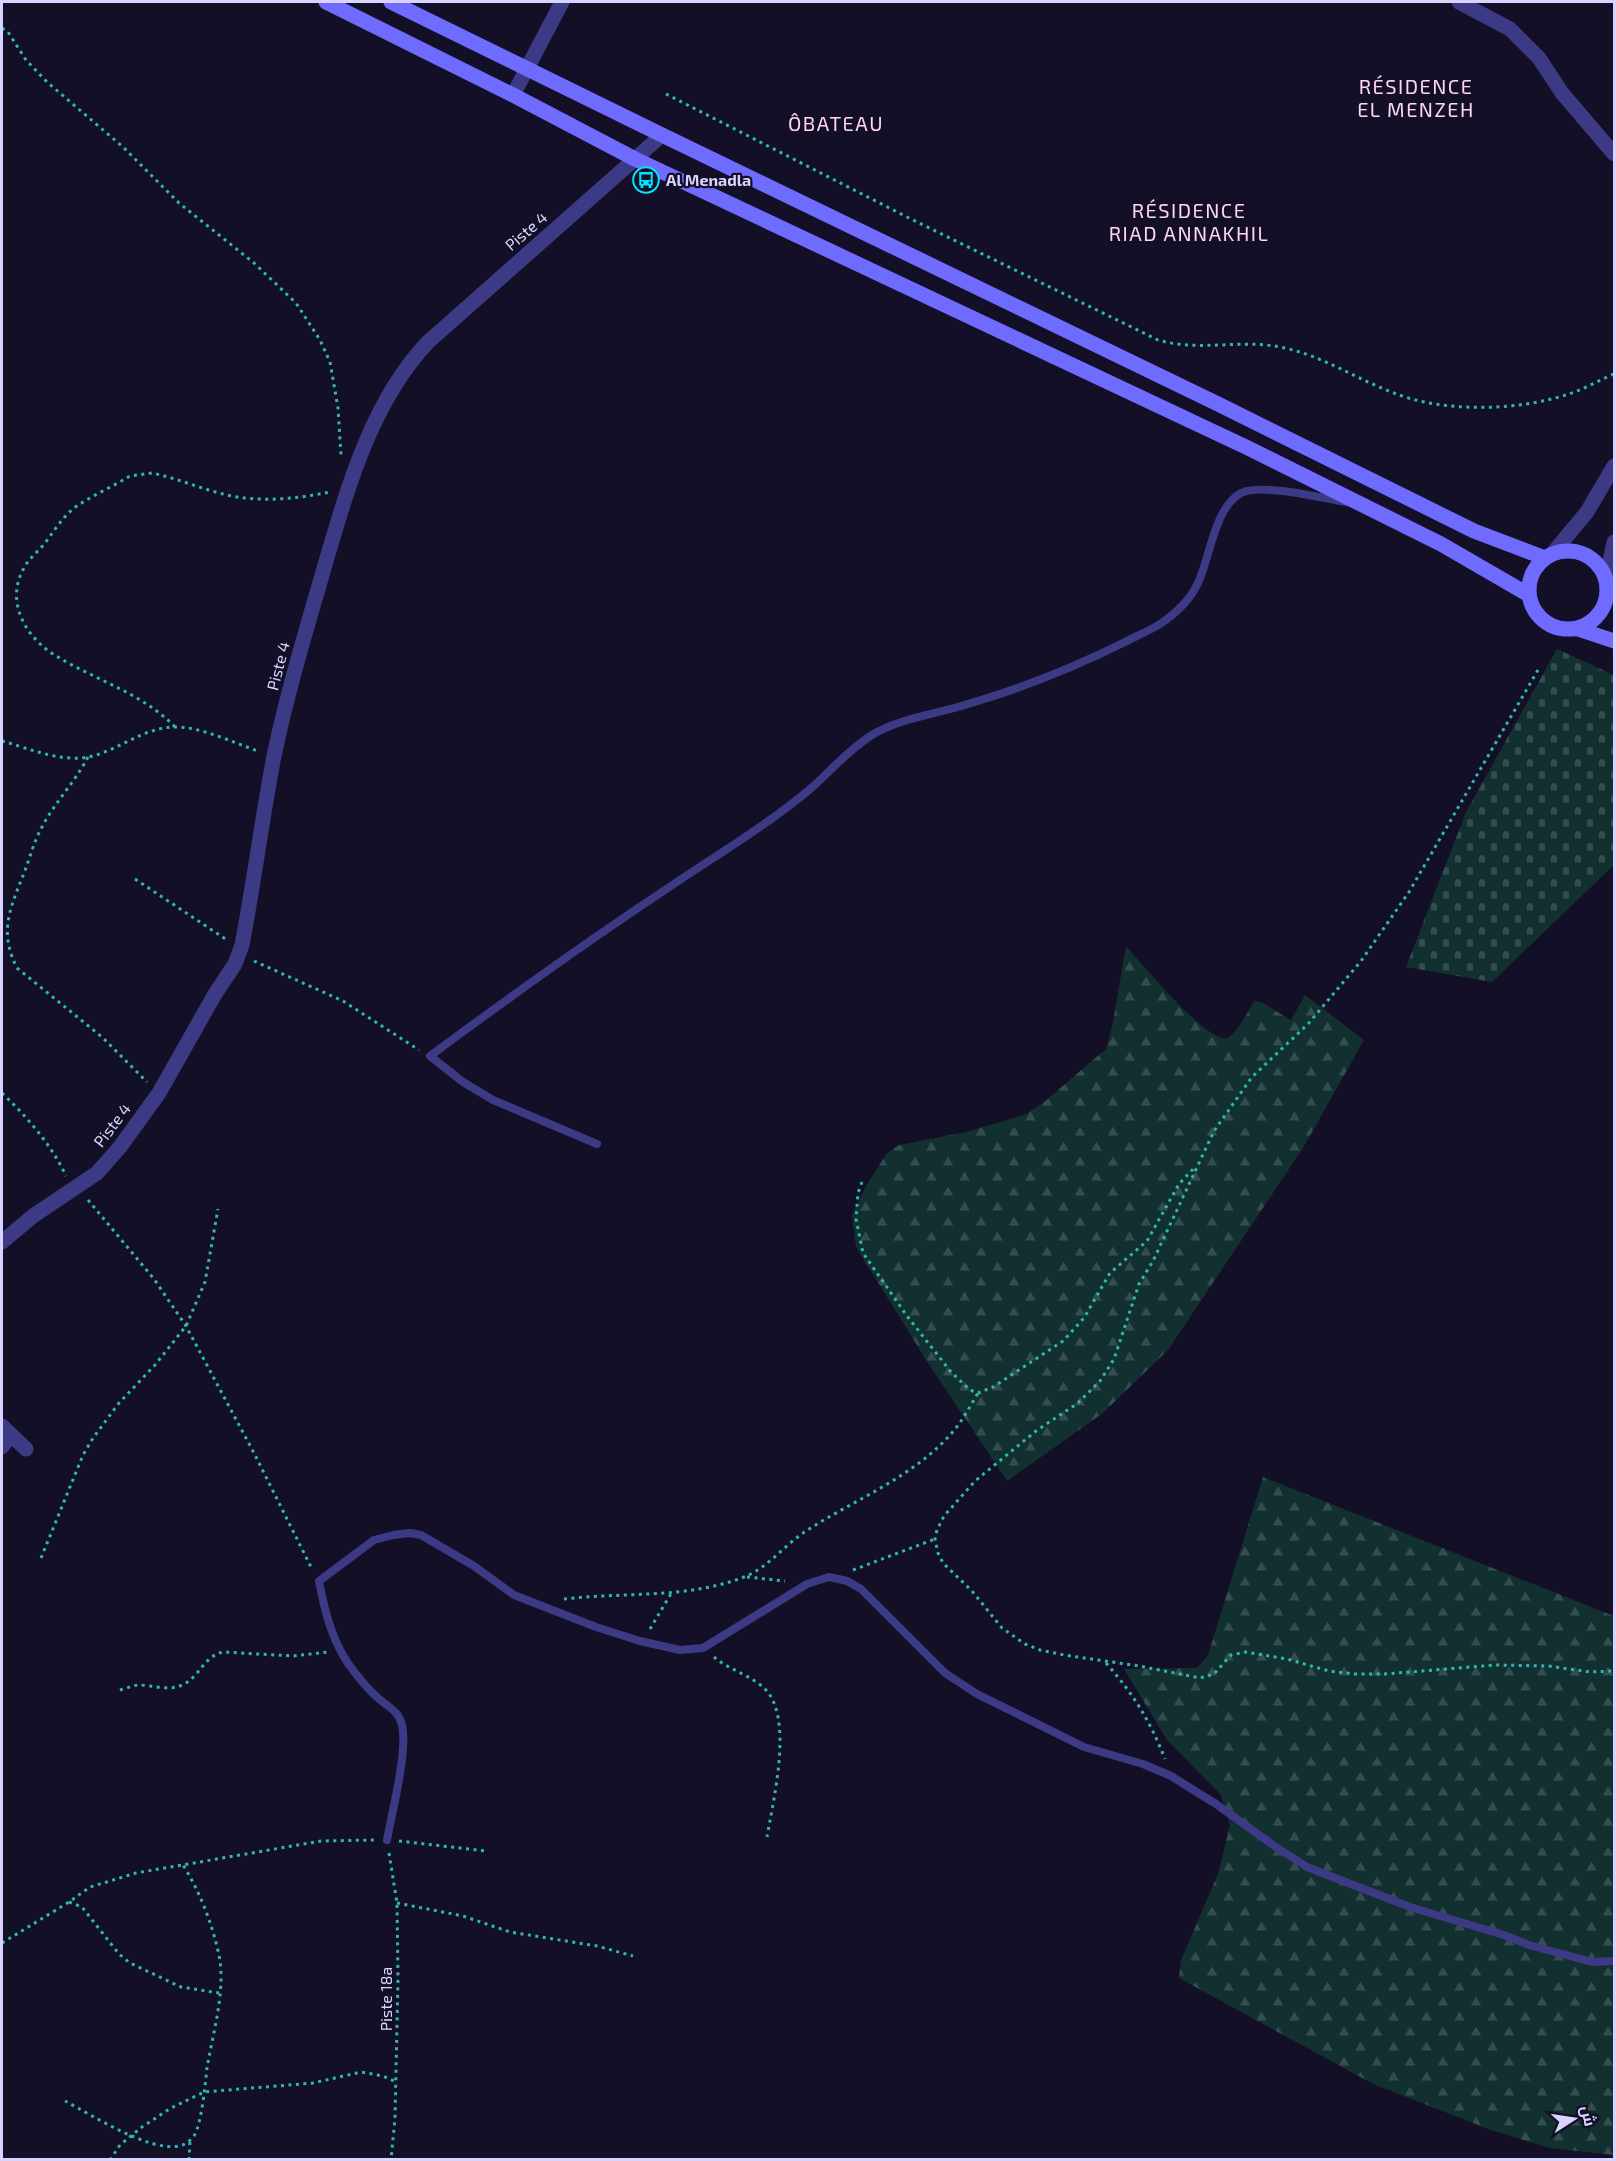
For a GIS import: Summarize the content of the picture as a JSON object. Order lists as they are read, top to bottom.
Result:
{
  "streets": {
    "street": ["Piste 4"],
    "path": ["Piste 18a"]
  },
  "districts": ["RÉSIDENCE EL MENZEH", "ÔBATEAU", "RÉSIDENCE RIAD ANNAKHIL"],
  "places": {
    "bus stop": ["Al Menadla"]
  },
  "north": "right"
}
